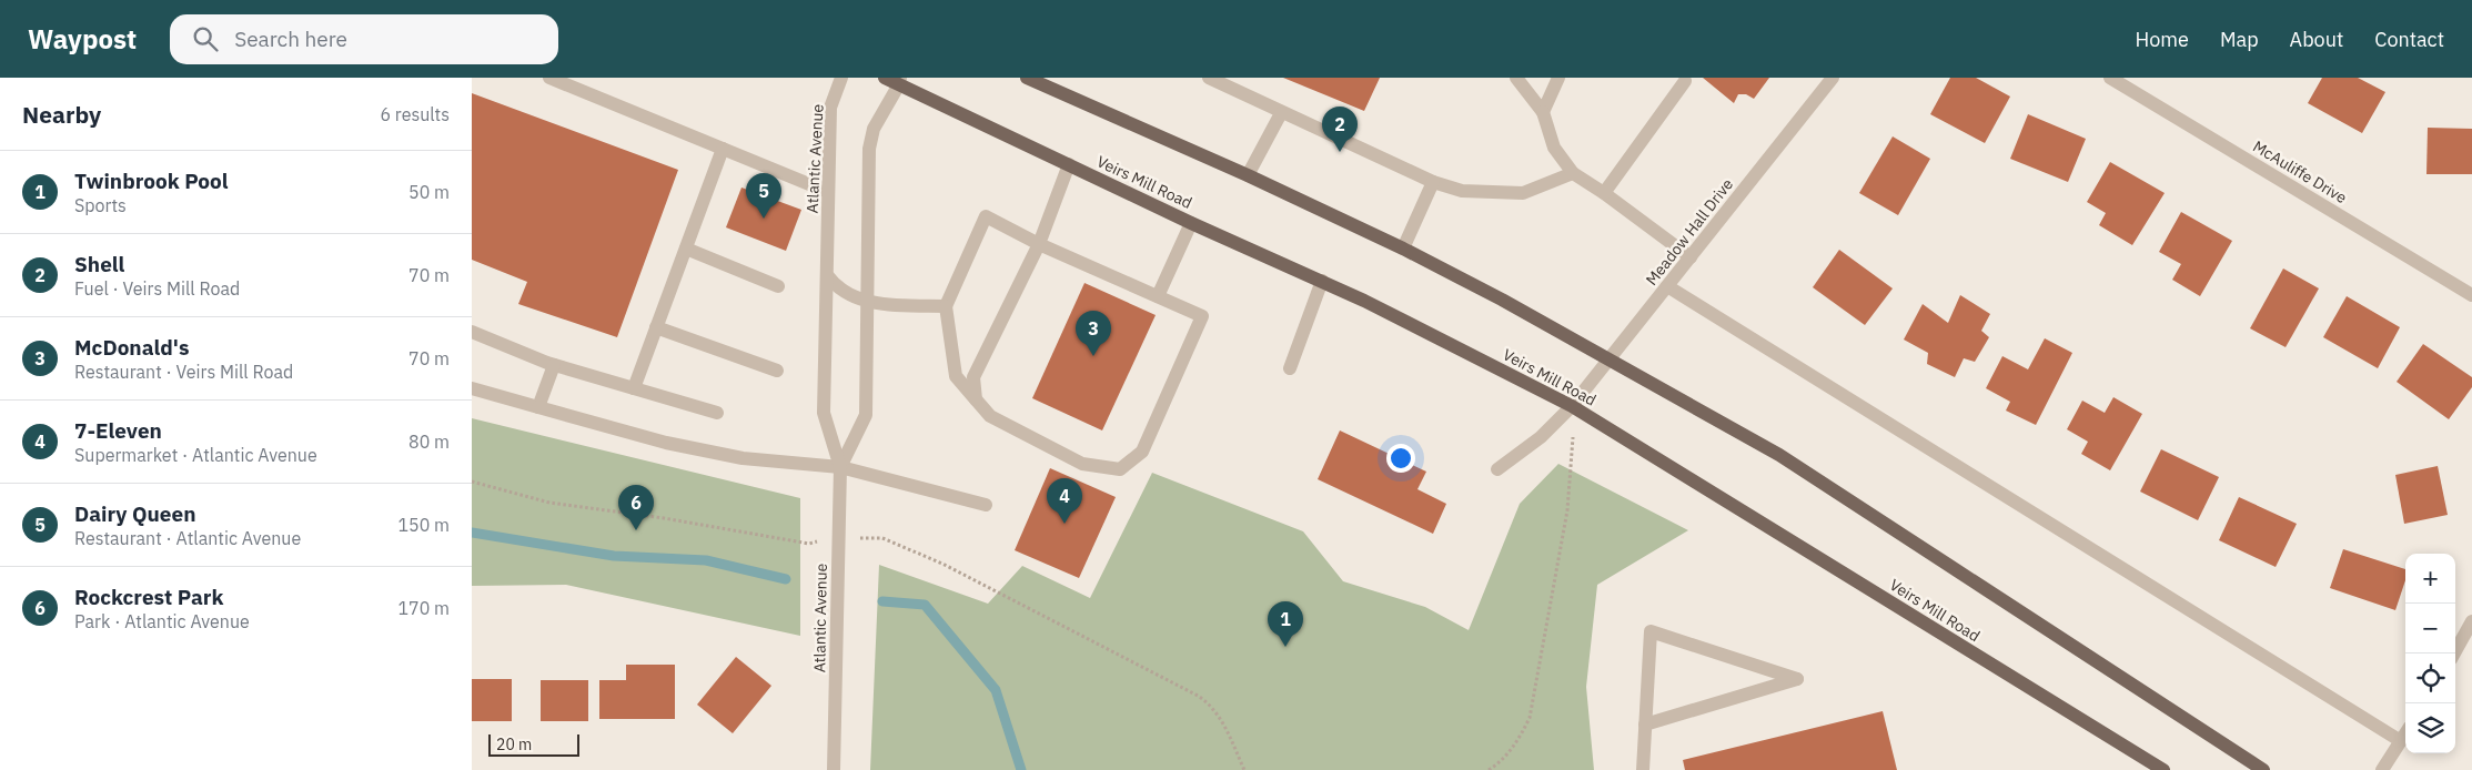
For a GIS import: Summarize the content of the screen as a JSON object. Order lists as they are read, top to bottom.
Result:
{
  "streets": {
    "main road": ["Veirs Mill Road"],
    "street": ["Atlantic Avenue", "McAuliffe Drive", "Meadow Hall Drive"]
  },
  "crossings": [
    ["Atlantic Avenue", "Veirs Mill Road"],
    ["Veirs Mill Road", "Meadow Hall Drive"]
  ],
  "scale_bar": "20 m",
  "page": {
    "header": "Waypost",
    "search": "Search here",
    "nav": [
      "Home",
      "Map",
      "About",
      "Contact"
    ],
    "heading": ["Nearby", "6 results"],
    "pins": [
      "2",
      "5",
      "3",
      "4",
      "6",
      "1"
    ],
    "list": [
      {
        "mark": "1",
        "name": "Twinbrook Pool",
        "note": "Sports",
        "value": "50 m"
      },
      {
        "mark": "2",
        "name": "Shell",
        "note": "Fuel · Veirs Mill Road",
        "value": "70 m"
      },
      {
        "mark": "3",
        "name": "McDonald's",
        "note": "Restaurant · Veirs Mill Road",
        "value": "70 m"
      },
      {
        "mark": "4",
        "name": "7-Eleven",
        "note": "Supermarket · Atlantic Avenue",
        "value": "80 m"
      },
      {
        "mark": "5",
        "name": "Dairy Queen",
        "note": "Restaurant · Atlantic Avenue",
        "value": "150 m"
      },
      {
        "mark": "6",
        "name": "Rockcrest Park",
        "note": "Park · Atlantic Avenue",
        "value": "170 m"
      }
    ],
    "map_buttons": ["+", "−"],
    "scale": "20 m"
  }
}
